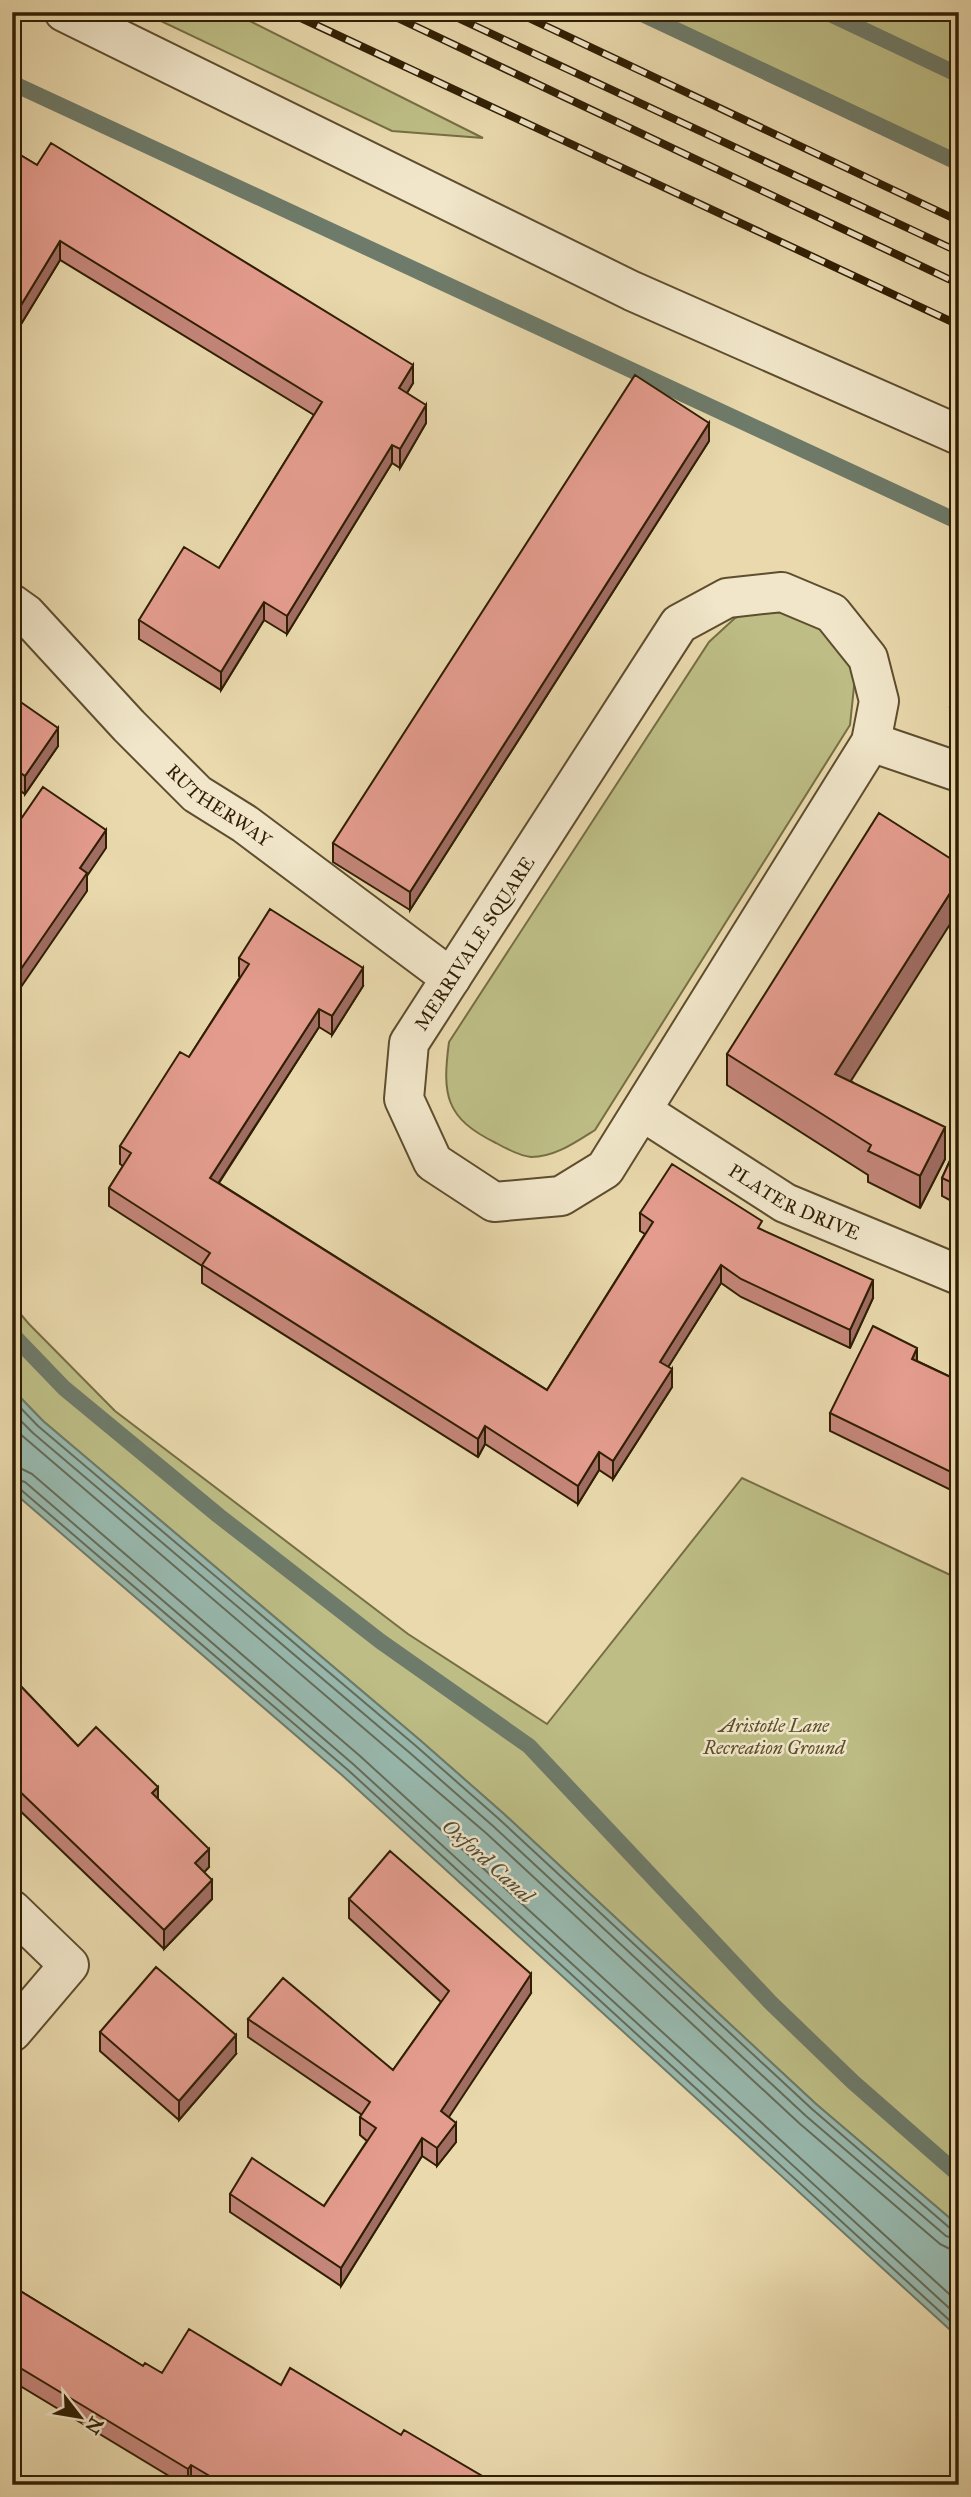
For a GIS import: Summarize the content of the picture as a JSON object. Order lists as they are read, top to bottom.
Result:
{
  "streets": {
    "street": ["RUTHERWAY", "MERRIVALE SQUARE", "PLATER DRIVE"]
  },
  "crossings": [
    ["RUTHERWAY", "MERRIVALE SQUARE"],
    ["MERRIVALE SQUARE", "PLATER DRIVE"]
  ],
  "water": ["Oxford Canal"],
  "parks": ["Aristotle Lane Recreation Ground"],
  "north": "bottom right"
}
